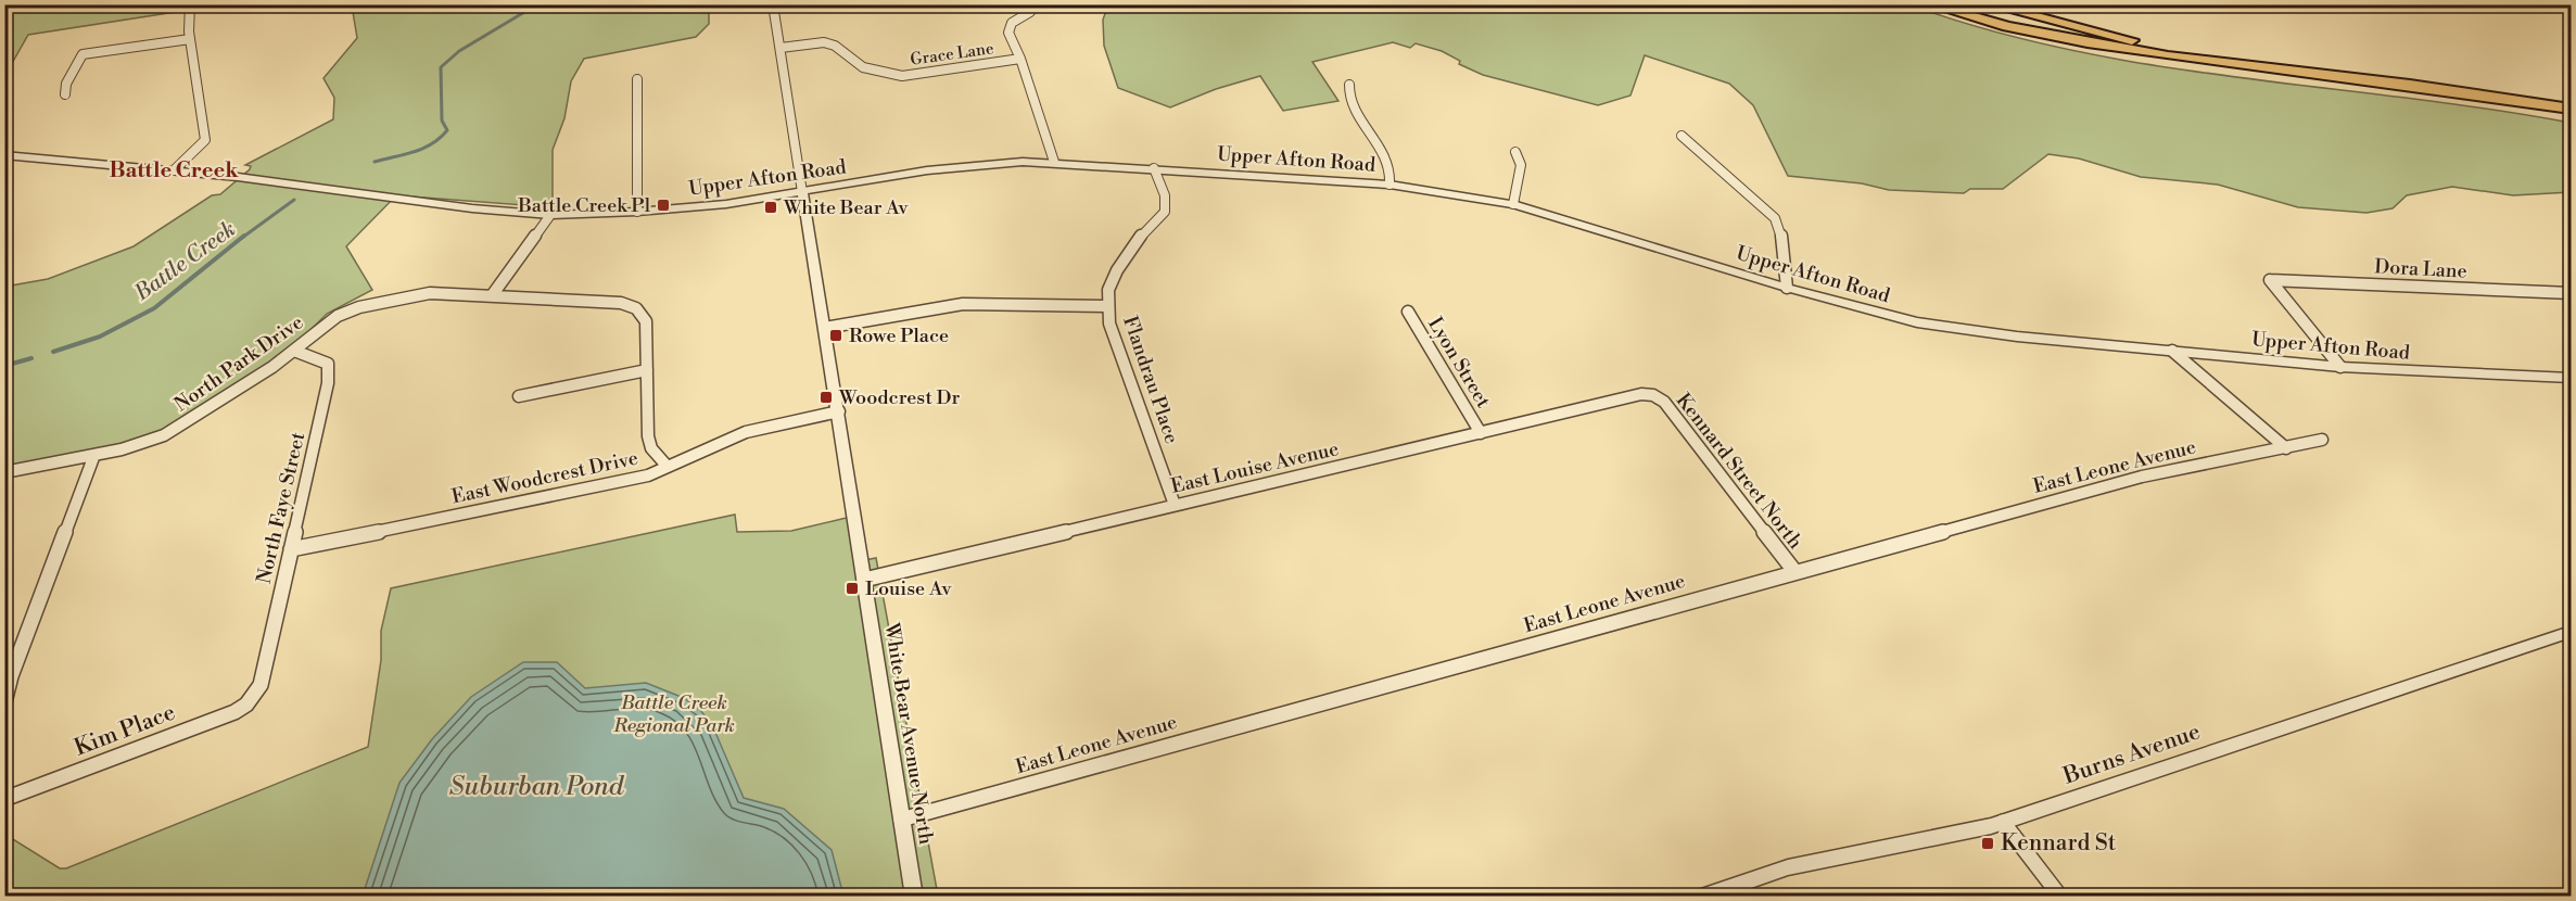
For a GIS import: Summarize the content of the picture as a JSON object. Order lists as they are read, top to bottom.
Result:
{
  "streets": {
    "street": [
      "Grace Lane",
      "Upper Afton Road",
      "Dora Lane",
      "Lyon Street",
      "North Park Drive",
      "Flandrau Place",
      "East Leone Avenue",
      "East Louise Avenue",
      "Kennard Street North",
      "East Woodcrest Drive",
      "North Faye Street",
      "Kim Place",
      "White Bear Avenue North",
      "Burns Avenue"
    ]
  },
  "crossings": [
    ["Upper Afton Road", "Dora Lane"],
    ["Upper Afton Road", "Flandrau Place"],
    ["Upper Afton Road", "White Bear Avenue North"],
    ["Lyon Street", "East Louise Avenue"],
    ["North Park Drive", "East Woodcrest Drive"],
    ["North Park Drive", "North Faye Street"],
    ["Flandrau Place", "East Louise Avenue"],
    ["East Leone Avenue", "Kennard Street North"],
    ["East Leone Avenue", "White Bear Avenue North"],
    ["East Louise Avenue", "Kennard Street North"],
    ["East Louise Avenue", "White Bear Avenue North"],
    ["East Woodcrest Drive", "North Faye Street"],
    ["East Woodcrest Drive", "White Bear Avenue North"],
    ["North Faye Street", "Kim Place"]
  ],
  "districts": ["Battle Creek"],
  "water": ["Battle Creek", "Suburban Pond"],
  "parks": ["Battle Creek Regional Park"],
  "places": {
    "transit": [
      "Battle Creek Pl",
      "White Bear Av",
      "Rowe Place",
      "Woodcrest Dr",
      "Louise Av",
      "Kennard St"
    ]
  }
}
